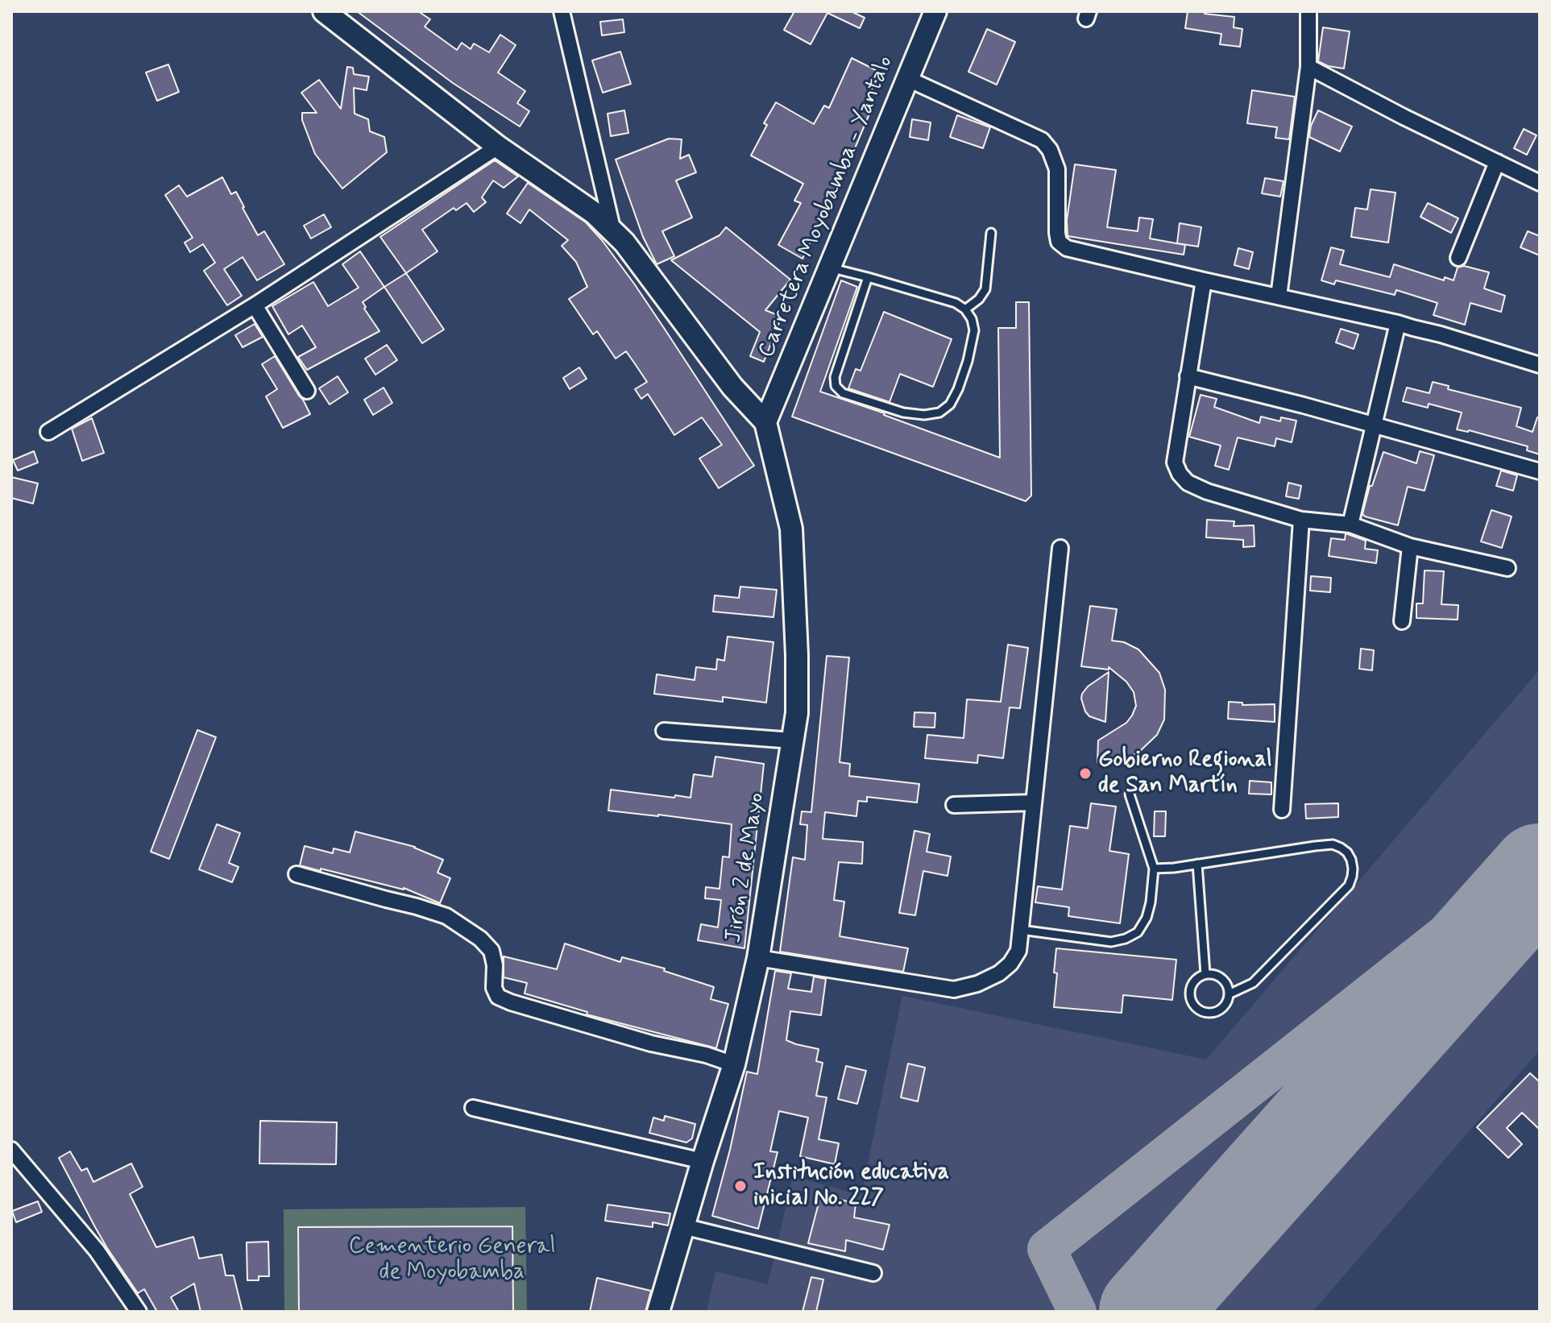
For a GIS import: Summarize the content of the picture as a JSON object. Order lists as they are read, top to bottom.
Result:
{
  "streets": {
    "main road": ["Carretera Moyobamba - Yantalo", "Jirón 2 de Mayo"]
  },
  "crossings": [
    ["Carretera Moyobamba - Yantalo", "Jirón 2 de Mayo"]
  ],
  "parks": ["Cementerio General de Moyobamba"],
  "places": ["Gobierno Regional de San Martín", "Institución educativa inicial No. 227"]
}
